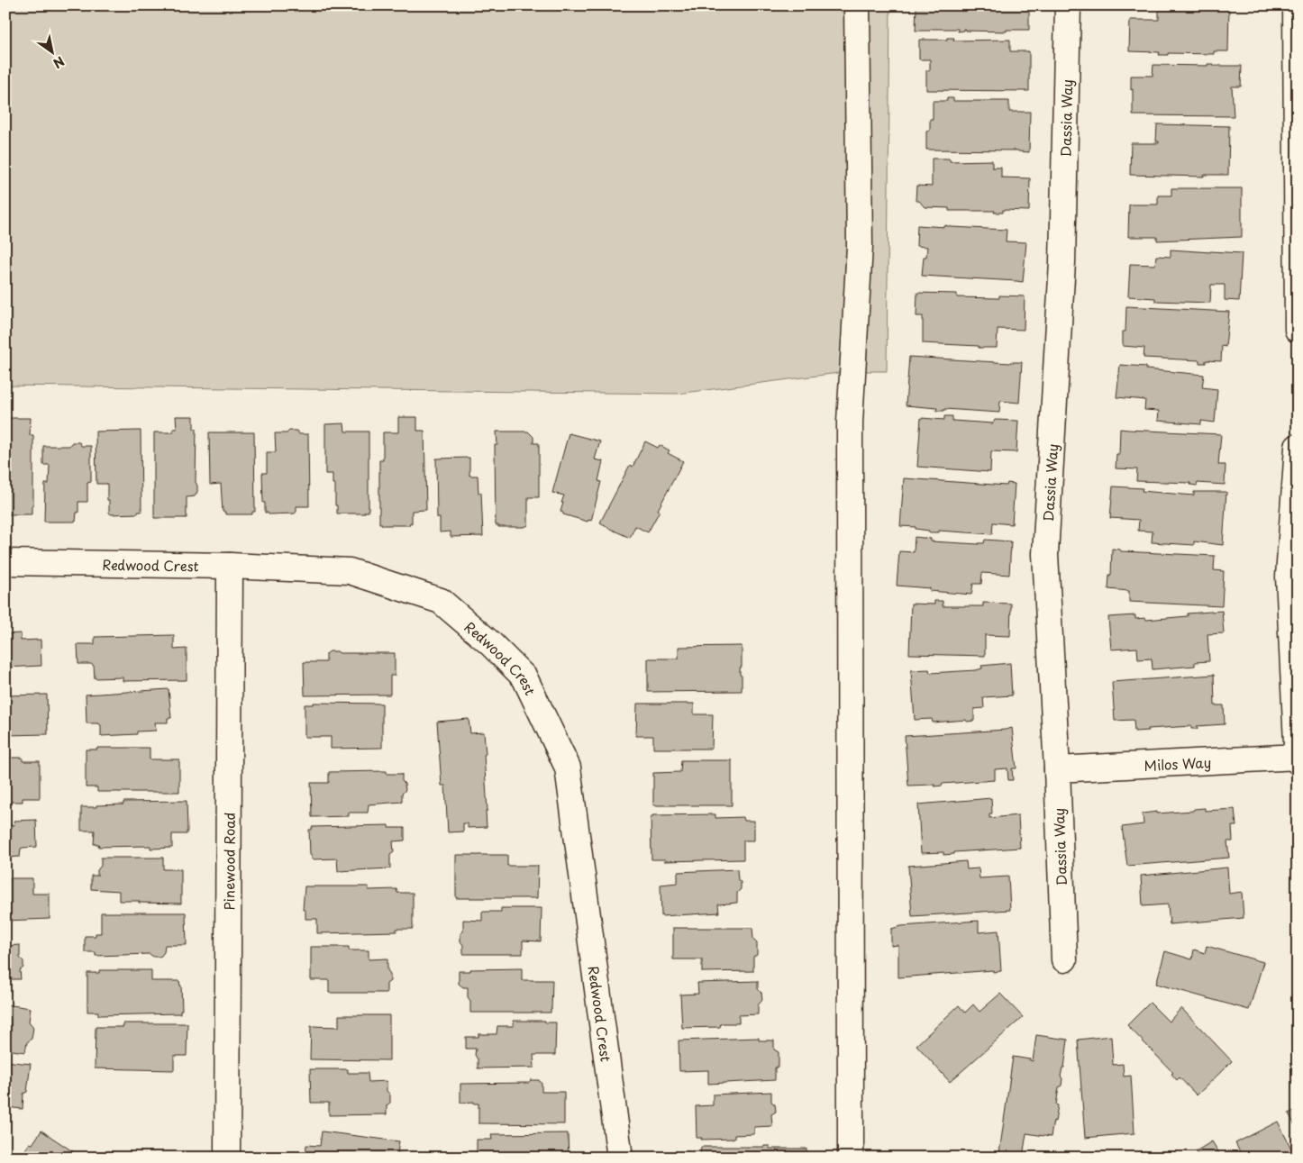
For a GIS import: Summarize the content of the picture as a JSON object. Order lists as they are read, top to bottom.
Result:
{
  "streets": {
    "street": [
      "Dassia Way",
      "Redwood Crest",
      "Milos Way",
      "Pinewood Road"
    ]
  },
  "crossings": [
    ["Dassia Way", "Milos Way"],
    ["Redwood Crest", "Pinewood Road"]
  ],
  "north": "bottom right"
}
